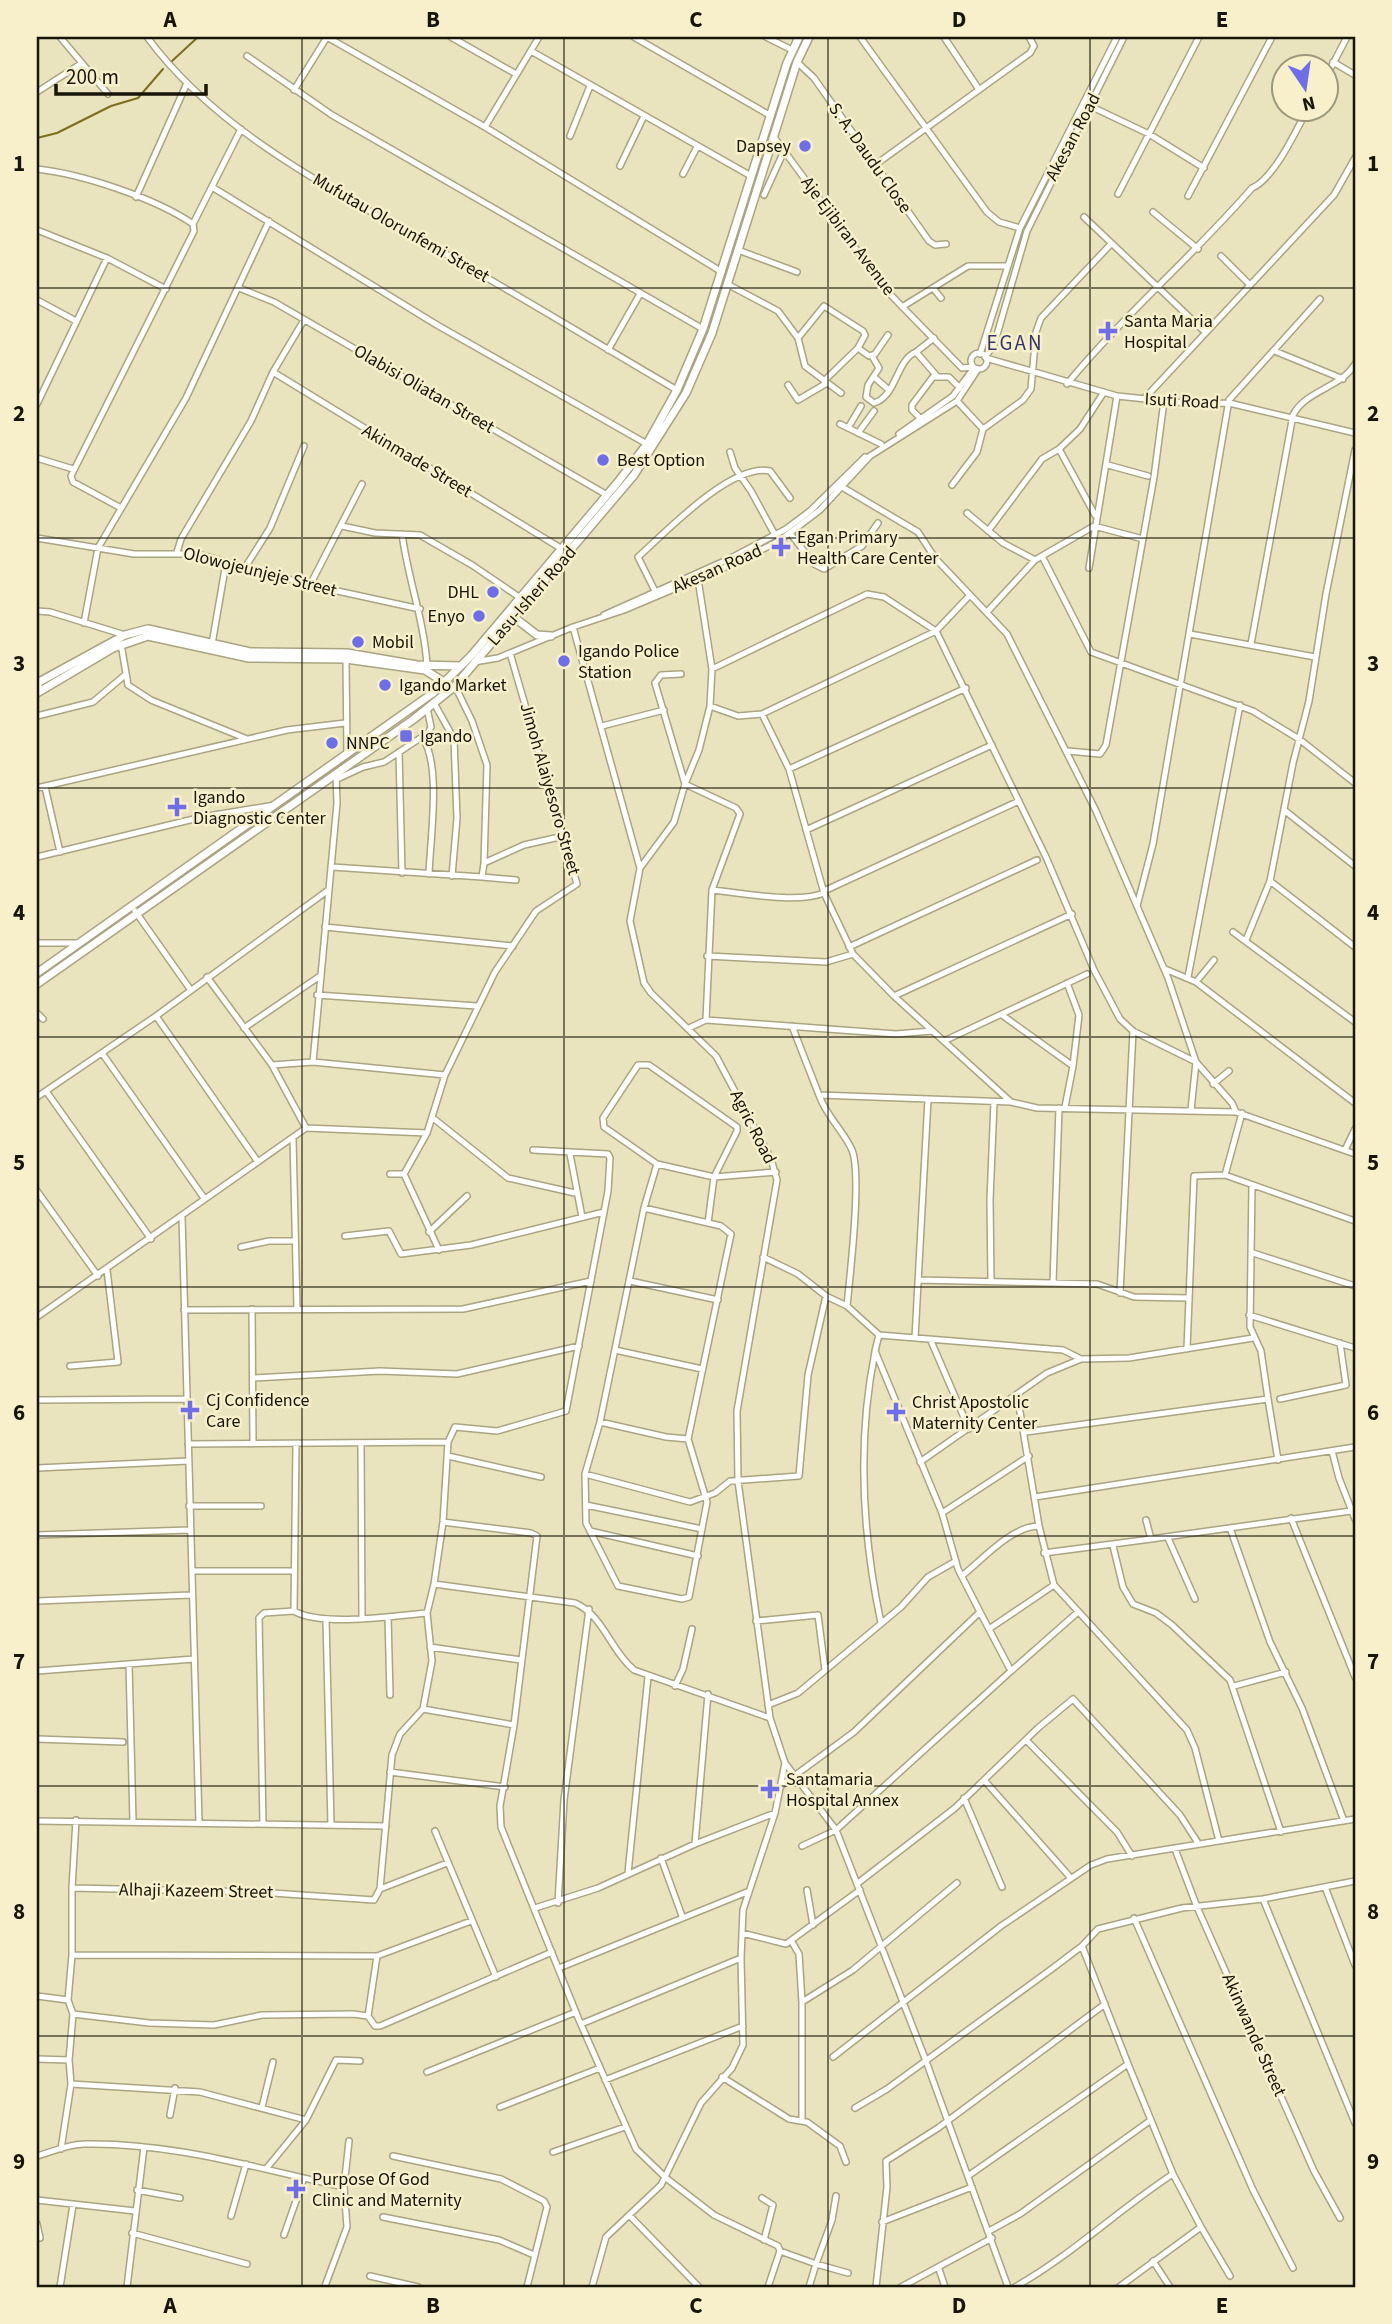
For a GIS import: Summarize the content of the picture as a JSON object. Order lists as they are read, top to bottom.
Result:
{
  "streets": {
    "main road": ["Lasu-Isheri Road"],
    "street": [
      "Akesan Road",
      "S. A. Daudu Close",
      "Mufutau Olorunfemi Street",
      "Aje Ejibiran Avenue",
      "Olabisi Oliatan Street",
      "Isuti Road",
      "Akinmade Street",
      "Olowojeunjeje Street",
      "Jimoh Alaiyesoro Street",
      "Agric Road",
      "Alhaji Kazeem Street",
      "Akinwande Street"
    ]
  },
  "crossings": [
    ["Akesan Road", "Aje Ejibiran Avenue"],
    ["Akesan Road", "Isuti Road"],
    ["Akesan Road", "Lasu-Isheri Road"],
    ["Akesan Road", "Jimoh Alaiyesoro Street"],
    ["Akesan Road", "Agric Road"],
    ["S. A. Daudu Close", "Lasu-Isheri Road"],
    ["Mufutau Olorunfemi Street", "Lasu-Isheri Road"],
    ["Aje Ejibiran Avenue", "Lasu-Isheri Road"],
    ["Olabisi Oliatan Street", "Lasu-Isheri Road"],
    ["Akinmade Street", "Lasu-Isheri Road"]
  ],
  "districts": ["EGAN"],
  "places": {
    "other": [
      "Dapsey",
      "Best Option",
      "DHL",
      "Enyo",
      "Mobil",
      "Igando Police Station",
      "Igando Market",
      "NNPC"
    ],
    "health": [
      "Santa Maria Hospital",
      "Egan Primary Health Care Center",
      "Igando Diagnostic Center",
      "Cj Confidence Care",
      "Christ Apostolic Maternity Center",
      "Santamaria Hospital Annex",
      "Purpose Of God Clinic and Maternity"
    ],
    "transit": ["Igando"]
  },
  "scale_bar": "200 m",
  "north": "bottom",
  "grid": {
    "columns": [
      "A",
      "B",
      "C",
      "D",
      "E"
    ],
    "rows": [
      "1",
      "2",
      "3",
      "4",
      "5",
      "6",
      "7",
      "8",
      "9"
    ]
  }
}
